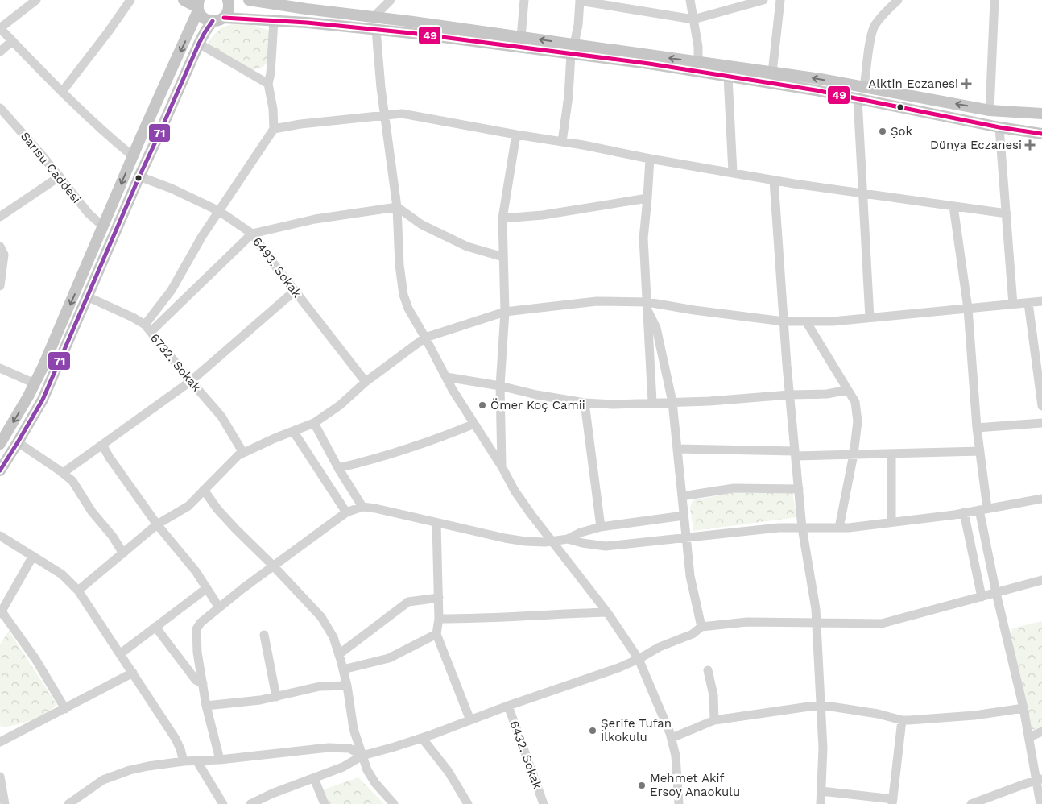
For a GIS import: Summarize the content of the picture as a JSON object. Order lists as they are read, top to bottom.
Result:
{
  "streets": {
    "street": [
      "Sarısu Caddesi",
      "6493. Sokak",
      "6732. Sokak",
      "6432. Sokak"
    ]
  },
  "places": {
    "health": ["Alktin Eczanesi", "Dünya Eczanesi"],
    "other": [
      "Şok",
      "Ömer Koç Camii",
      "Şerife Tufan İlkokulu",
      "Mehmet Akif Ersoy Anaokulu"
    ]
  },
  "lines": ["transit line 49", "transit line 71"]
}
